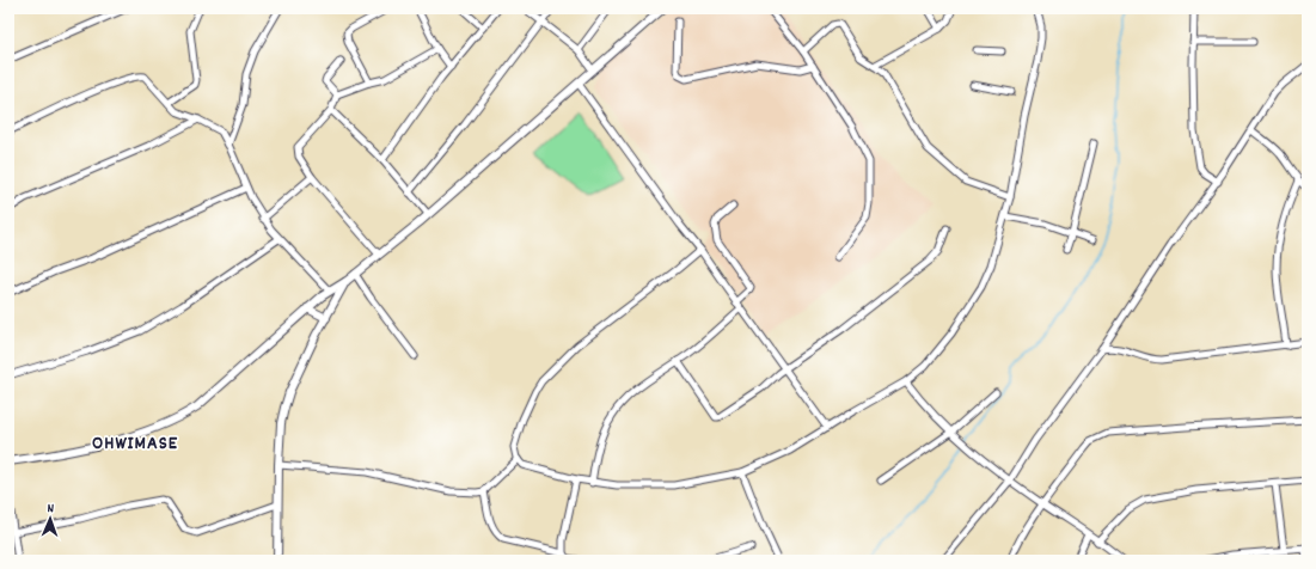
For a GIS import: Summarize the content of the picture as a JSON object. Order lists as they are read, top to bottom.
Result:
{
  "districts": ["OHWIMASE"],
  "north": "top"
}
